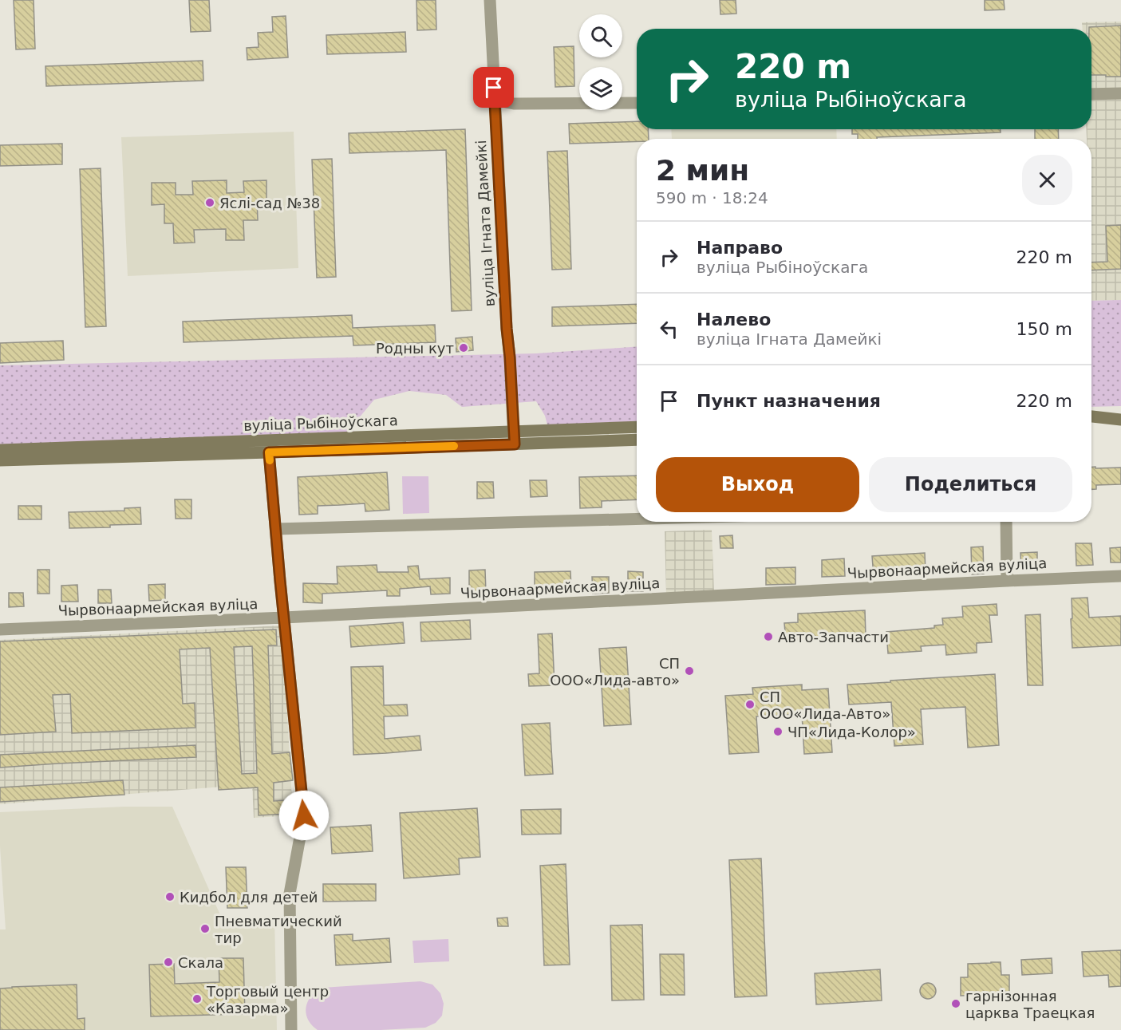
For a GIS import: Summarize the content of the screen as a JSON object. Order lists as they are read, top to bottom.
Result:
{
  "streets": {
    "main road": ["вуліца Рыбіноўскага"],
    "street": ["вуліца Ігната Дамейкі", "Чырвонаармейская вуліца"]
  },
  "crossings": [
    ["вуліца Ігната Дамейкі", "вуліца Рыбіноўскага"]
  ],
  "places": [
    "Яслі-сад №38",
    "Родны кут",
    "Авто-Запчасти",
    "СП ООО«Лида-авто»",
    "СП ООО«Лида-Авто»",
    "ЧП«Лида-Колор»",
    "Кидбол для детей",
    "Пневматический тир",
    "Скала",
    "Торговый центр «Казарма»",
    "гарнізонная царква Траецкая"
  ],
  "page": {
    "turn": ["220 m", "вуліца Рыбіноўскага"],
    "heading": ["2 мин", "590 m · 18:24"],
    "list": [
      {
        "name": "Направо",
        "note": "вуліца Рыбіноўскага",
        "value": "220 m"
      },
      {
        "name": "Налево",
        "note": "вуліца Ігната Дамейкі",
        "value": "150 m"
      },
      {
        "name": "Пункт назначения",
        "value": "220 m"
      }
    ],
    "buttons": ["Выход", "Поделиться"]
  }
}
